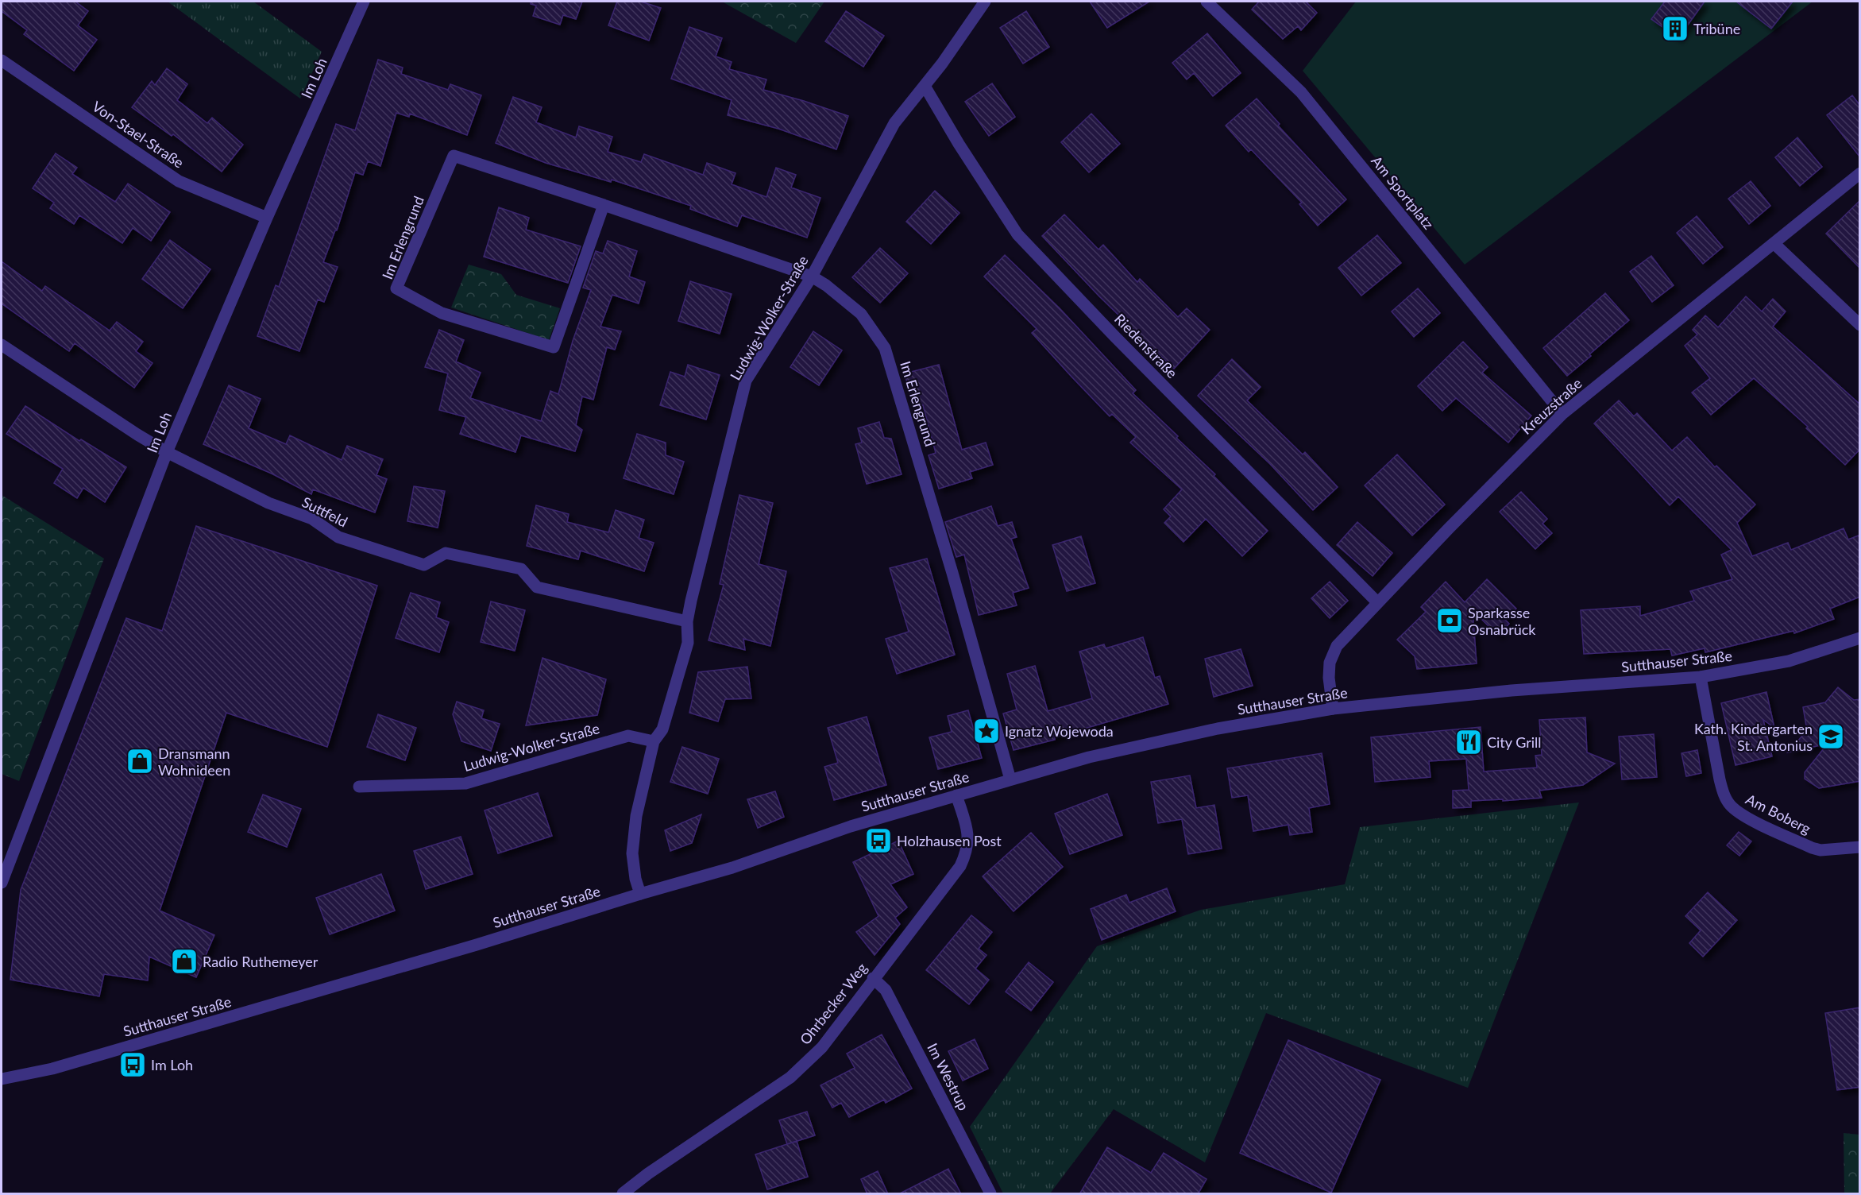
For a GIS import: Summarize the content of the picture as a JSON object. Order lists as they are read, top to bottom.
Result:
{
  "streets": {
    "street": [
      "Im Loh",
      "Von-Stael-Straße",
      "Am Sportplatz",
      "Im Erlengrund",
      "Ludwig-Wolker-Straße",
      "Riedenstraße",
      "Kreuzstraße",
      "Suttfeld",
      "Sutthauser Straße",
      "Am Boberg",
      "Ohrbecker Weg",
      "Im Westrup"
    ]
  },
  "crossings": [
    ["Im Loh", "Von-Stael-Straße"],
    ["Im Loh", "Suttfeld"],
    ["Am Sportplatz", "Kreuzstraße"],
    ["Im Erlengrund", "Ludwig-Wolker-Straße"],
    ["Im Erlengrund", "Sutthauser Straße"],
    ["Ludwig-Wolker-Straße", "Riedenstraße"],
    ["Ludwig-Wolker-Straße", "Suttfeld"],
    ["Ludwig-Wolker-Straße", "Sutthauser Straße"],
    ["Riedenstraße", "Kreuzstraße"],
    ["Kreuzstraße", "Sutthauser Straße"],
    ["Sutthauser Straße", "Am Boberg"],
    ["Sutthauser Straße", "Ohrbecker Weg"],
    ["Ohrbecker Weg", "Im Westrup"]
  ],
  "places": {
    "building": ["Tribüne"],
    "bank": ["Sparkasse Osnabrück"],
    "place": ["Ignatz Wojewoda"],
    "school or university": ["Kath. Kindergarten St. Antonius"],
    "restaurant": ["City Grill"],
    "shop": ["Dransmann Wohnideen", "Radio Ruthemeyer"],
    "bus stop": ["Holzhausen Post", "Im Loh"]
  }
}
